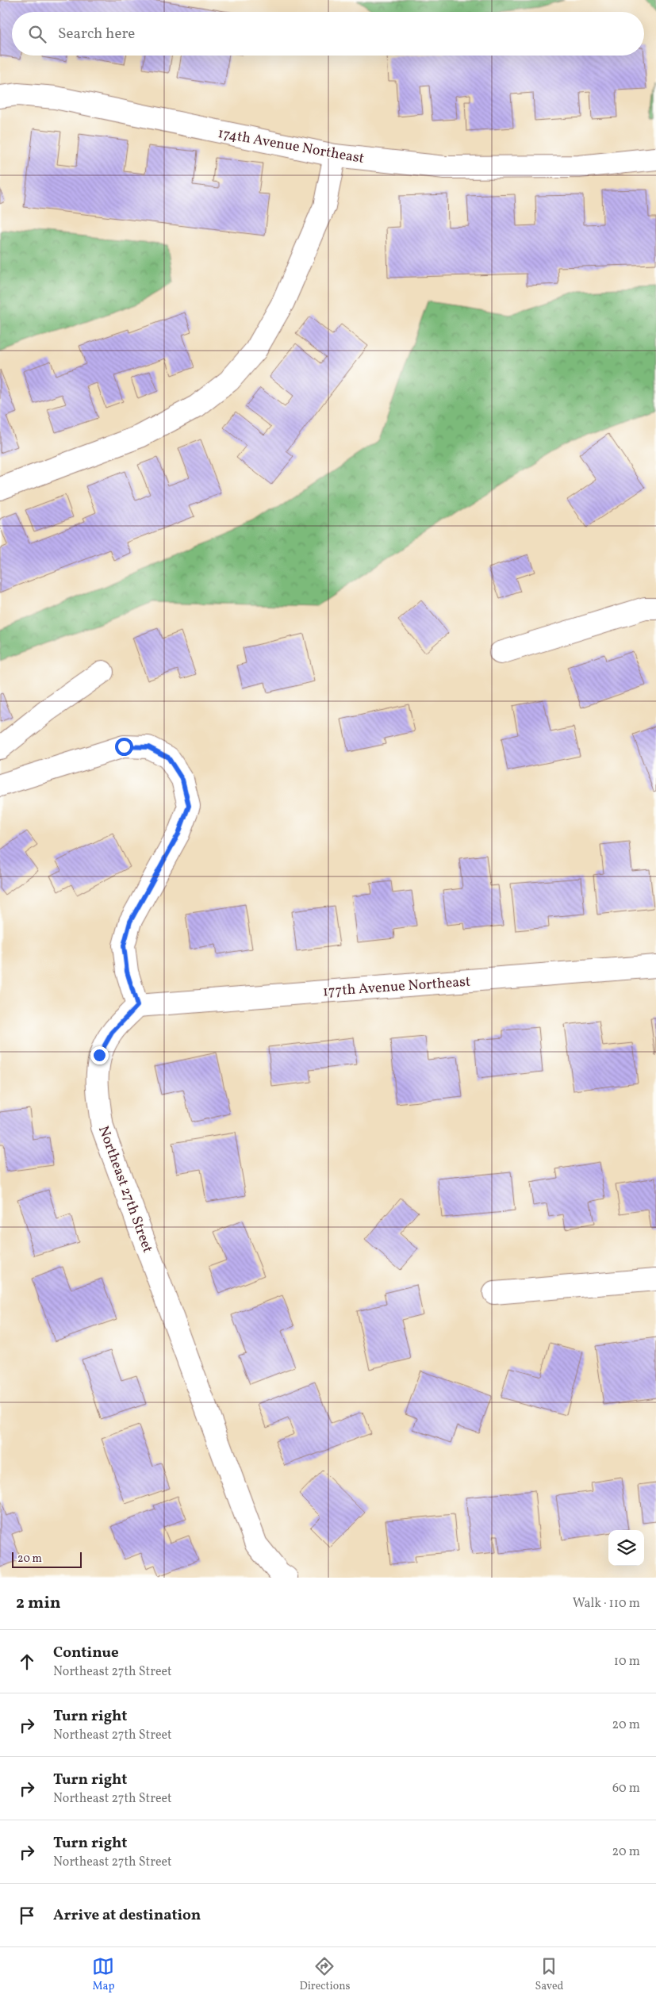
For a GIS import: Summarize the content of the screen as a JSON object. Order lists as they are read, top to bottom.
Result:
{
  "streets": {
    "street": ["174th Avenue Northeast", "177th Avenue Northeast", "Northeast 27th Street"]
  },
  "crossings": [
    ["177th Avenue Northeast", "Northeast 27th Street"]
  ],
  "scale_bar": "20 m",
  "page": {
    "search": "Search here",
    "scale": "20 m",
    "heading": ["2 min", "Walk · 110 m"],
    "list": [
      ["Continue", "Northeast 27th Street", "10 m"],
      ["Turn right", "Northeast 27th Street", "20 m"],
      ["Turn right", "Northeast 27th Street", "60 m"],
      ["Turn right", "Northeast 27th Street", "20 m"],
      "Arrive at destination"
    ],
    "nav": ["Map", "Directions", "Saved"]
  }
}
